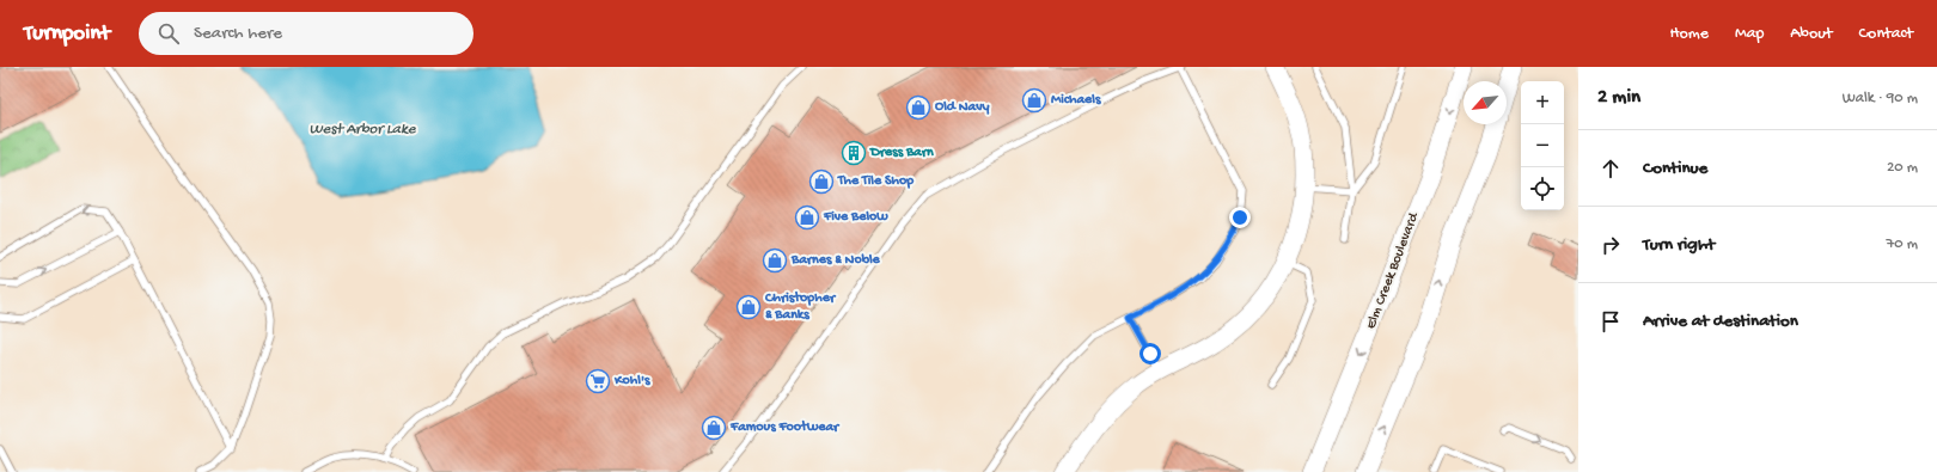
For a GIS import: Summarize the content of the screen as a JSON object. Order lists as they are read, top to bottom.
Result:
{
  "streets": {
    "main road": ["Elm Creek Boulevard"]
  },
  "water": ["West Arbor Lake"],
  "places": {
    "shop": [
      "Michaels",
      "Old Navy",
      "The Tile Shop",
      "Five Below",
      "Barnes & Noble",
      "Christopher & Banks",
      "Famous Footwear"
    ],
    "building": ["Dress Barn"],
    "supermarket": ["Kohl's"]
  },
  "north": "bottom left",
  "page": {
    "header": "Turnpoint",
    "search": "Search here",
    "nav": [
      "Home",
      "Map",
      "About",
      "Contact"
    ],
    "heading": ["2 min", "Walk · 90 m"],
    "map_buttons": ["+", "−"],
    "list": [
      ["Continue", "20 m"],
      ["Turn right", "70 m"],
      "Arrive at destination"
    ]
  }
}
